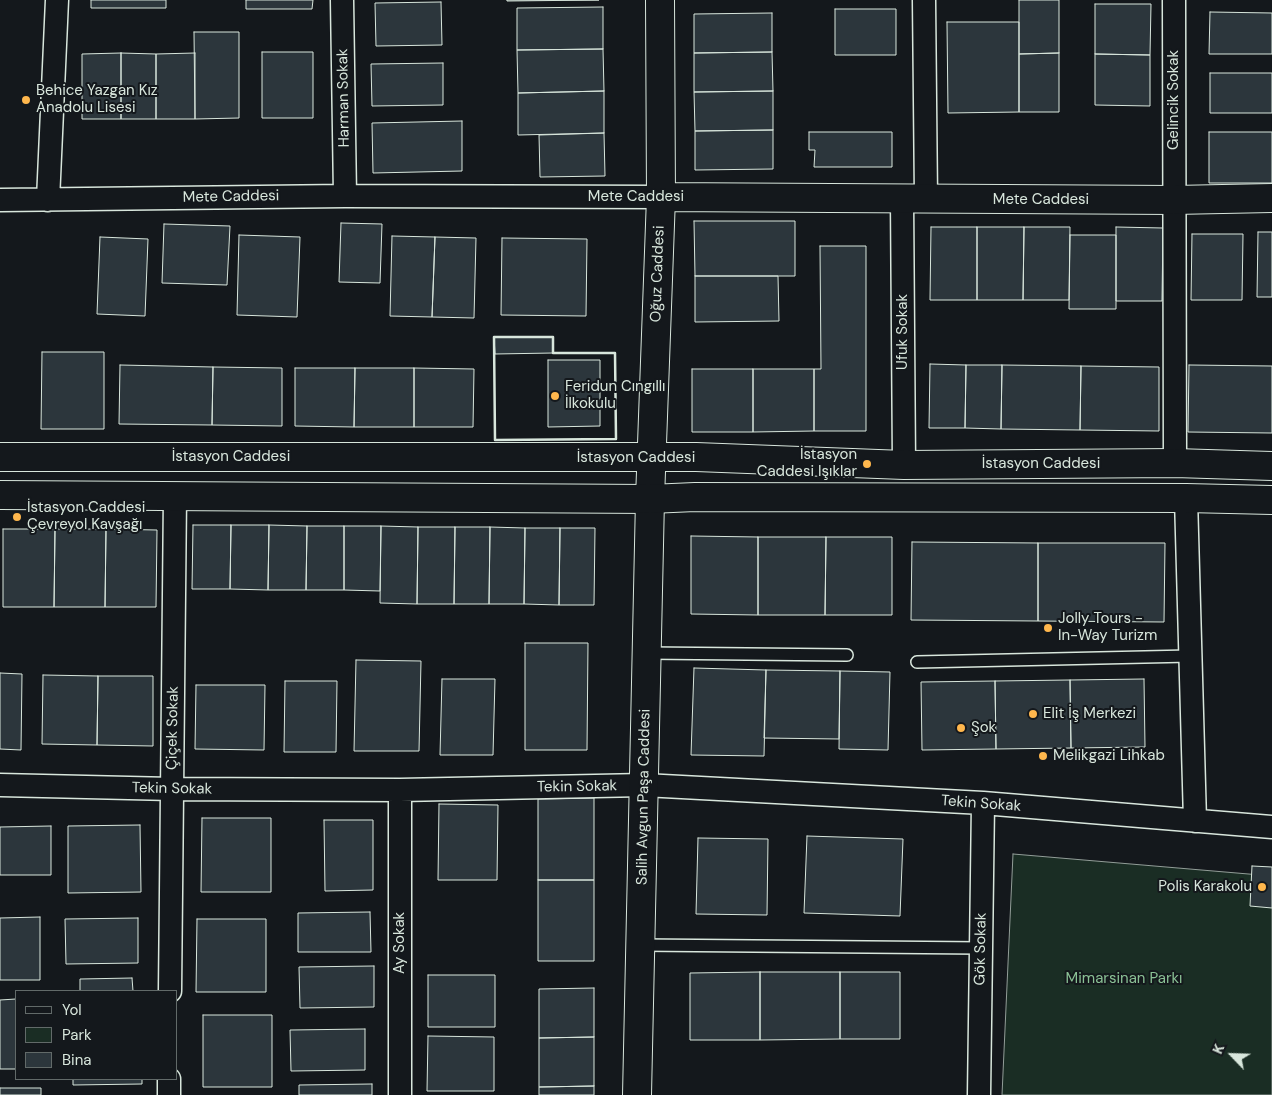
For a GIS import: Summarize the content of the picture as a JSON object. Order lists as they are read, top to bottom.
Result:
{
  "streets": {
    "main road": [
      "Mete Caddesi",
      "Oğuz Caddesi",
      "İstasyon Caddesi",
      "Salih Avgun Paşa Caddesi"
    ],
    "street": [
      "Harman Sokak",
      "Gelincik Sokak",
      "Ufuk Sokak",
      "Çiçek Sokak",
      "Tekin Sokak",
      "Ay Sokak",
      "Gök Sokak"
    ]
  },
  "crossings": [
    ["Harman Sokak", "Mete Caddesi"],
    ["Gelincik Sokak", "Mete Caddesi"],
    ["Gelincik Sokak", "İstasyon Caddesi"],
    ["Mete Caddesi", "Oğuz Caddesi"],
    ["Mete Caddesi", "Ufuk Sokak"],
    ["Oğuz Caddesi", "İstasyon Caddesi"],
    ["Oğuz Caddesi", "Salih Avgun Paşa Caddesi"],
    ["Ufuk Sokak", "İstasyon Caddesi"],
    ["Çiçek Sokak", "Tekin Sokak"],
    ["Tekin Sokak", "Salih Avgun Paşa Caddesi"],
    ["Tekin Sokak", "Ay Sokak"],
    ["Tekin Sokak", "Gök Sokak"]
  ],
  "parks": ["Mimarsinan Parkı"],
  "places": [
    "Behice Yazgan Kız Anadolu Lisesi",
    "Feridun Cıngıllı İlkokulu",
    "İstasyon Caddesi Işıklar",
    "İstasyon Caddesi Çevreyol Kavşağı",
    "Jolly Tours - In-Way Turizm",
    "Elit İş Merkezi",
    "Şok",
    "Melikgazi Lihkab",
    "Polis Karakolu"
  ],
  "legend": ["Yol", "Park", "Bina"],
  "north": "top left"
}
